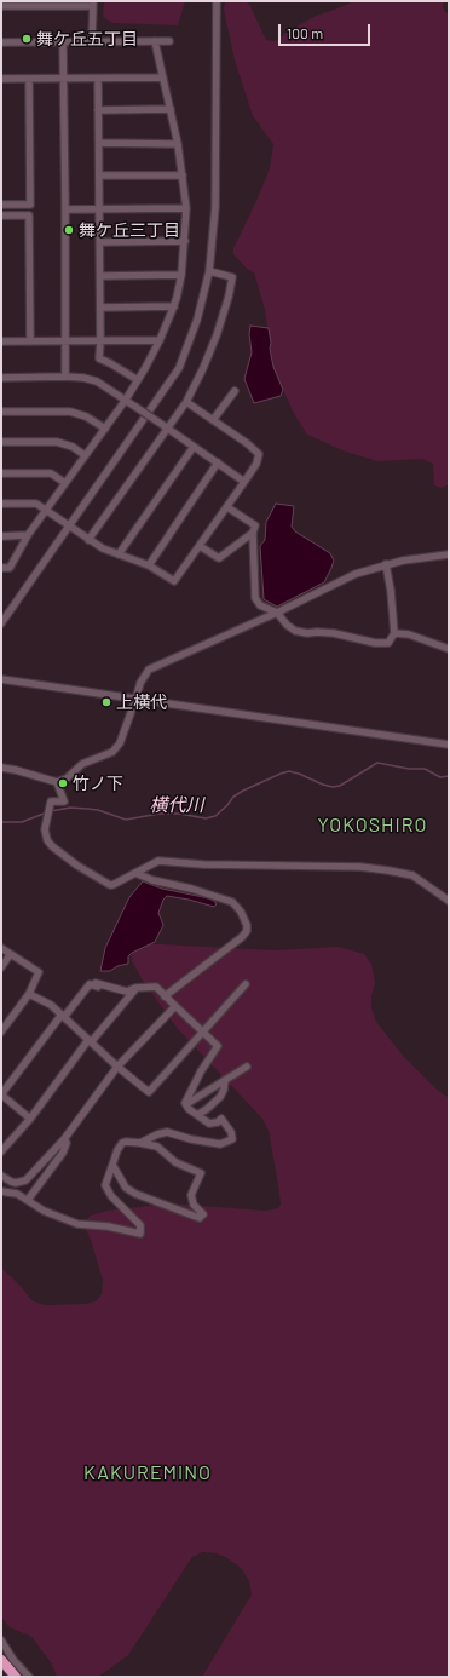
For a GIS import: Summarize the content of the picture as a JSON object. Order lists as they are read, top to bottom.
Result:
{
  "districts": ["YOKOSHIRO", "KAKUREMINO"],
  "water": ["横代川"],
  "places": [
    "舞ケ丘五丁目",
    "舞ケ丘三丁目",
    "上横代",
    "竹ノ下"
  ],
  "scale_bar": "100 m"
}
